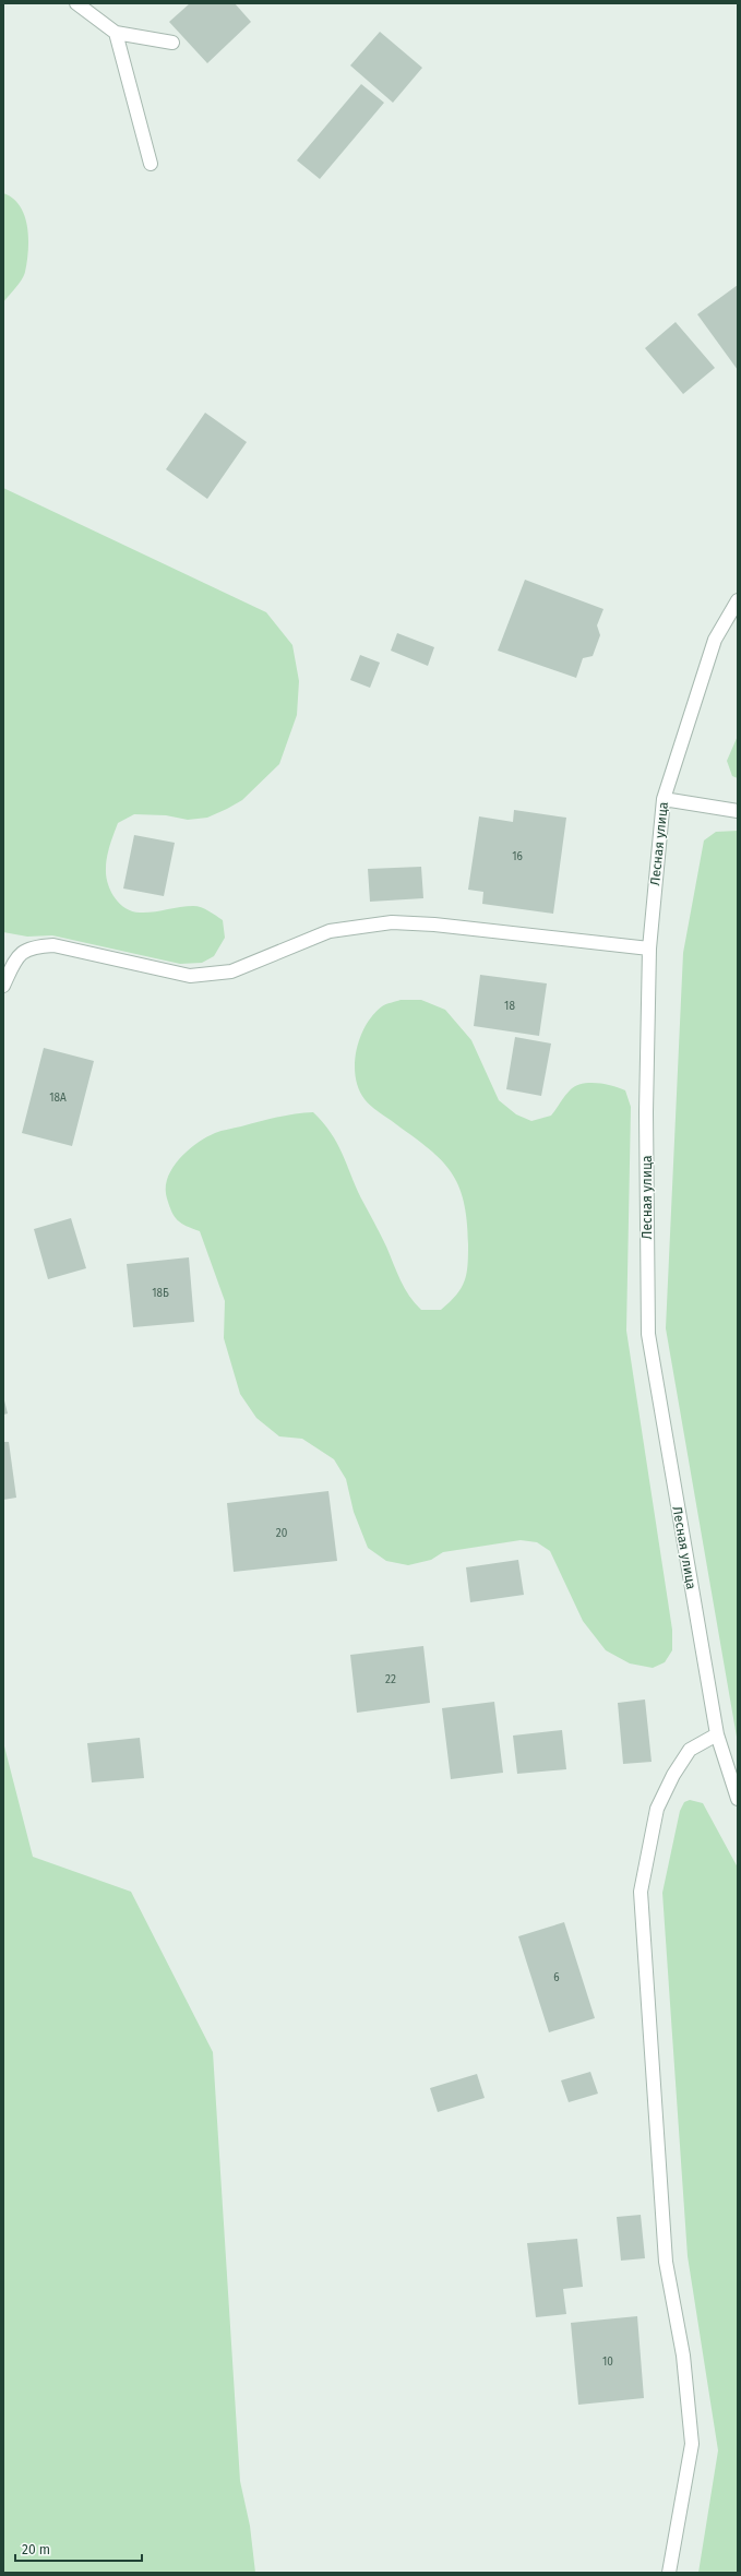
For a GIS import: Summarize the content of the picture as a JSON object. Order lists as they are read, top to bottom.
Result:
{
  "streets": {
    "street": ["Лесная улица"]
  },
  "house_numbers": [
    "16",
    "18",
    "18А",
    "18Б",
    "20",
    "22",
    "6",
    "10"
  ],
  "scale_bar": "20 m"
}
